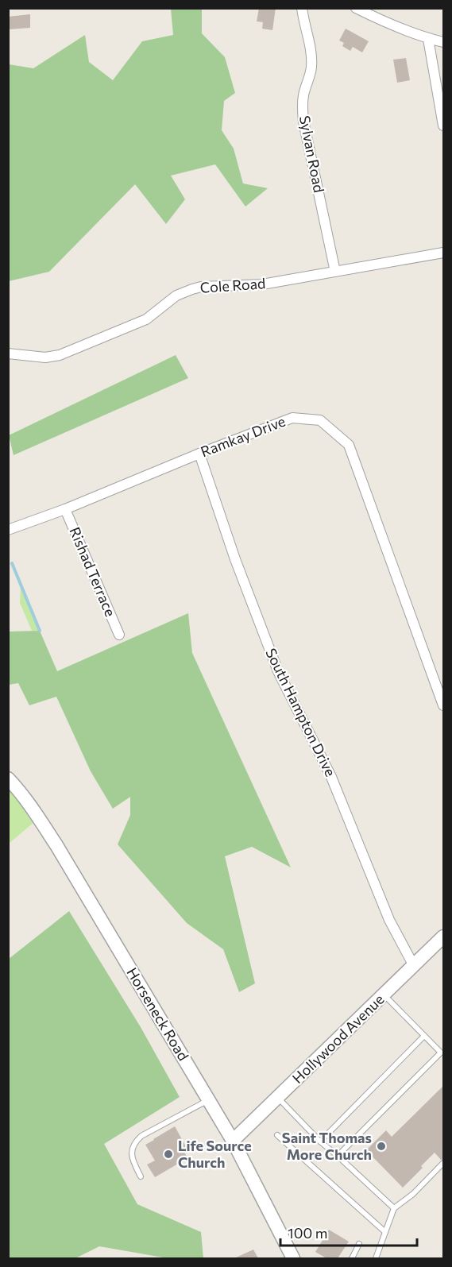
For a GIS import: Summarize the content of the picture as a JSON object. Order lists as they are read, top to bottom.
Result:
{
  "streets": {
    "street": [
      "Sylvan Road",
      "Cole Road",
      "Ramkay Drive",
      "Rishad Terrace",
      "South Hampton Drive",
      "Horseneck Road",
      "Hollywood Avenue"
    ]
  },
  "crossings": [
    ["Sylvan Road", "Cole Road"],
    ["Ramkay Drive", "Rishad Terrace"],
    ["Ramkay Drive", "South Hampton Drive"],
    ["South Hampton Drive", "Hollywood Avenue"],
    ["Horseneck Road", "Hollywood Avenue"]
  ],
  "places": ["Saint Thomas More Church", "Life Source Church"],
  "scale_bar": "100 m"
}
